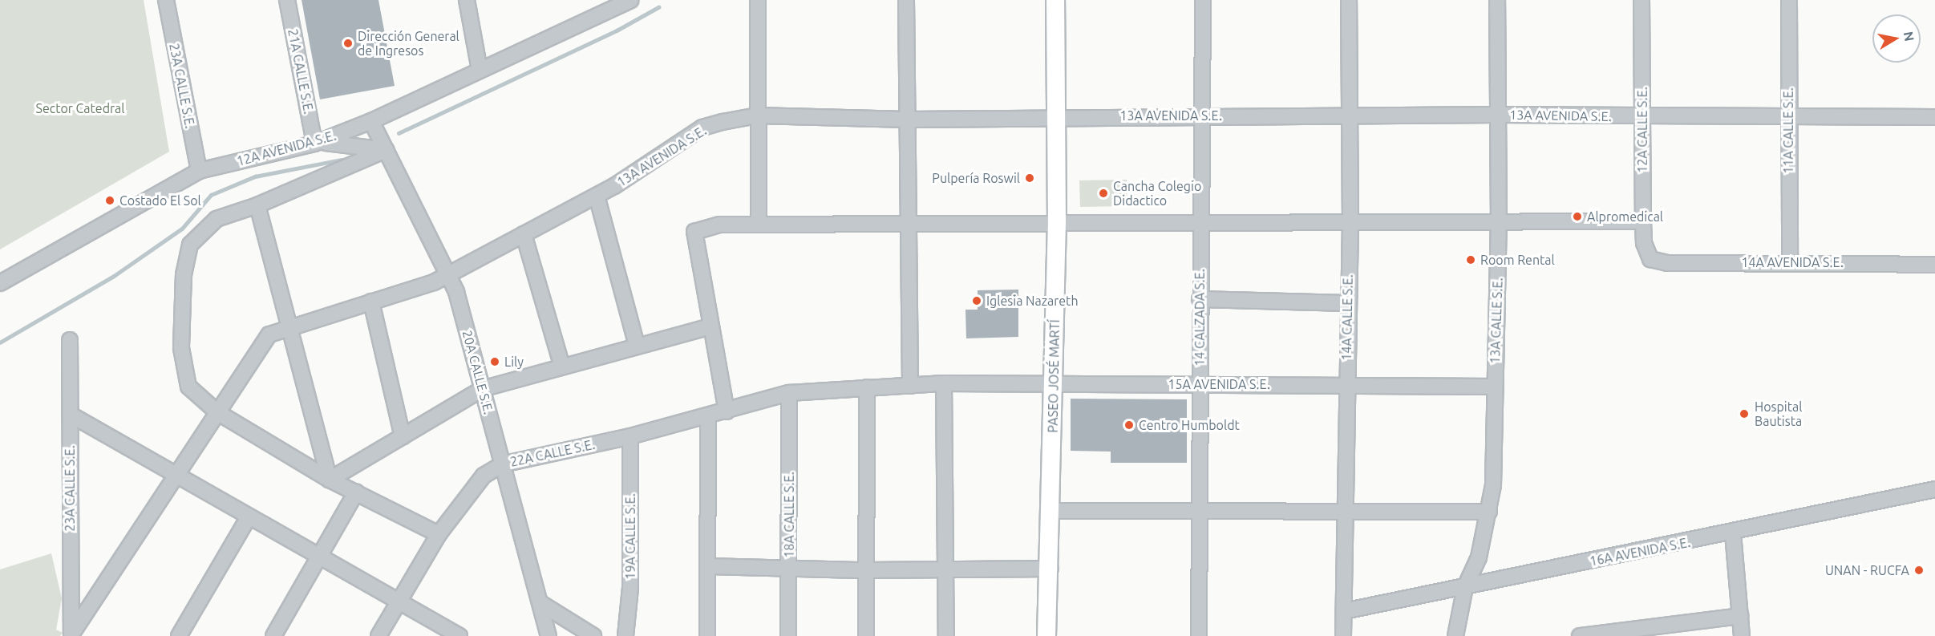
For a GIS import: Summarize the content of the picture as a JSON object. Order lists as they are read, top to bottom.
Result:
{
  "streets": {
    "main road": ["PASEO JOSÉ MARTÍ"],
    "street": [
      "21A CALLE S.E.",
      "23A CALLE S.E.",
      "13A AVENIDA S.E.",
      "12A CALLE S.E.",
      "11A CALLE S.E.",
      "12A AVENIDA S.E.",
      "14A AVENIDA S.E.",
      "14 CALZADA S.E.",
      "14A CALLE S.E.",
      "13A CALLE S.E.",
      "20A CALLE S.E.",
      "15A AVENIDA S.E.",
      "22A CALLE S.E.",
      "18A CALLE S.E.",
      "19A CALLE S.E.",
      "16A AVENIDA S.E."
    ]
  },
  "crossings": [
    ["21A CALLE S.E.", "12A AVENIDA S.E."],
    ["23A CALLE S.E.", "13A AVENIDA S.E."],
    ["23A CALLE S.E.", "12A AVENIDA S.E."],
    ["13A AVENIDA S.E.", "12A CALLE S.E."],
    ["13A AVENIDA S.E.", "11A CALLE S.E."],
    ["13A AVENIDA S.E.", "14 CALZADA S.E."],
    ["13A AVENIDA S.E.", "14A CALLE S.E."],
    ["13A AVENIDA S.E.", "13A CALLE S.E."],
    ["13A AVENIDA S.E.", "20A CALLE S.E."],
    ["13A AVENIDA S.E.", "PASEO JOSÉ MARTÍ"],
    ["12A CALLE S.E.", "14A AVENIDA S.E."],
    ["11A CALLE S.E.", "14A AVENIDA S.E."],
    ["12A AVENIDA S.E.", "20A CALLE S.E."],
    ["14 CALZADA S.E.", "15A AVENIDA S.E."],
    ["14A CALLE S.E.", "15A AVENIDA S.E."],
    ["14A CALLE S.E.", "16A AVENIDA S.E."],
    ["13A CALLE S.E.", "15A AVENIDA S.E."],
    ["13A CALLE S.E.", "16A AVENIDA S.E."],
    ["20A CALLE S.E.", "22A CALLE S.E."],
    ["PASEO JOSÉ MARTÍ", "15A AVENIDA S.E."],
    ["15A AVENIDA S.E.", "22A CALLE S.E."],
    ["22A CALLE S.E.", "18A CALLE S.E."],
    ["22A CALLE S.E.", "19A CALLE S.E."]
  ],
  "parks": ["Sector Catedral"],
  "places": [
    "Dirección General de Ingresos",
    "Pulpería Roswil",
    "Cancha Colegio Didactico",
    "Costado El Sol",
    "Alpromedical",
    "Room Rental",
    "Iglesia Nazareth",
    "Lily",
    "Hospital Bautista",
    "Centro Humboldt",
    "UNAN - RUCFA"
  ],
  "north": "right"
}
